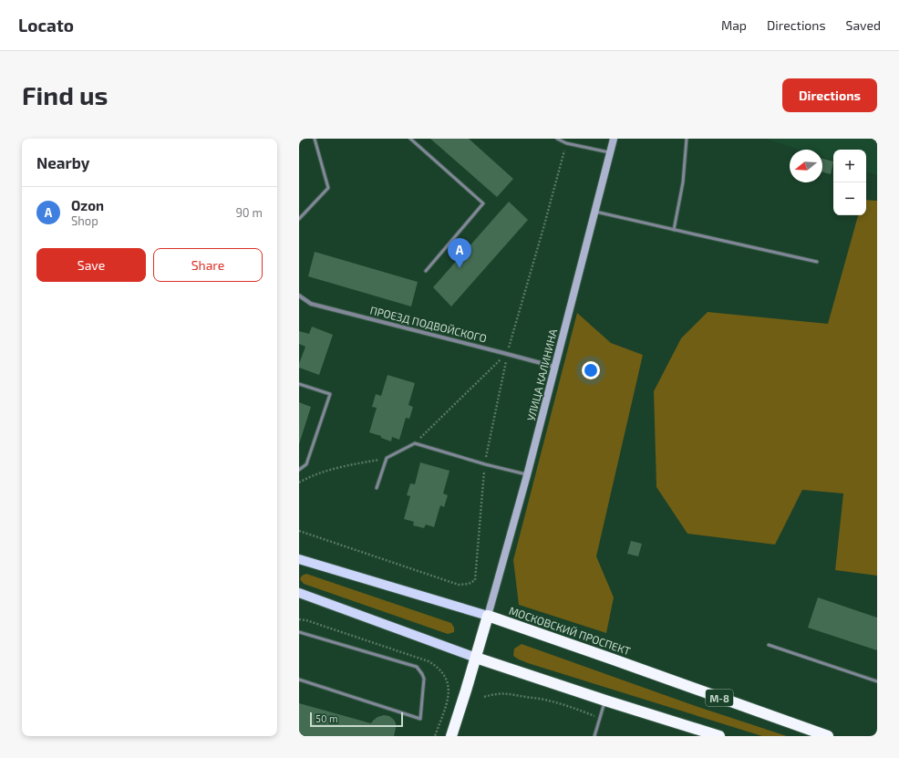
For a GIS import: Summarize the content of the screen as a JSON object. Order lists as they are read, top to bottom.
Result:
{
  "streets": {
    "highway": ["МОСКОВСКИЙ ПРОСПЕКТ", "М-8"],
    "main road": ["УЛИЦА КАЛИНИНА"],
    "street": ["ПРОЕЗД ПОДВОЙСКОГО"]
  },
  "crossings": [
    ["ПРОЕЗД ПОДВОЙСКОГО", "УЛИЦА КАЛИНИНА"],
    ["УЛИЦА КАЛИНИНА", "МОСКОВСКИЙ ПРОСПЕКТ"]
  ],
  "scale_bar": "50 m",
  "north": "left",
  "page": {
    "header": "Locato",
    "nav": ["Map", "Directions", "Saved"],
    "buttons": [
      "Directions",
      ["Save", "Share"]
    ],
    "title": "Find us",
    "heading": "Nearby",
    "map_buttons": ["+", "−"],
    "list": [
      {
        "mark": "A",
        "name": "Ozon",
        "note": "Shop",
        "value": "90 m"
      }
    ],
    "pins": "A",
    "scale": "50 m"
  }
}
